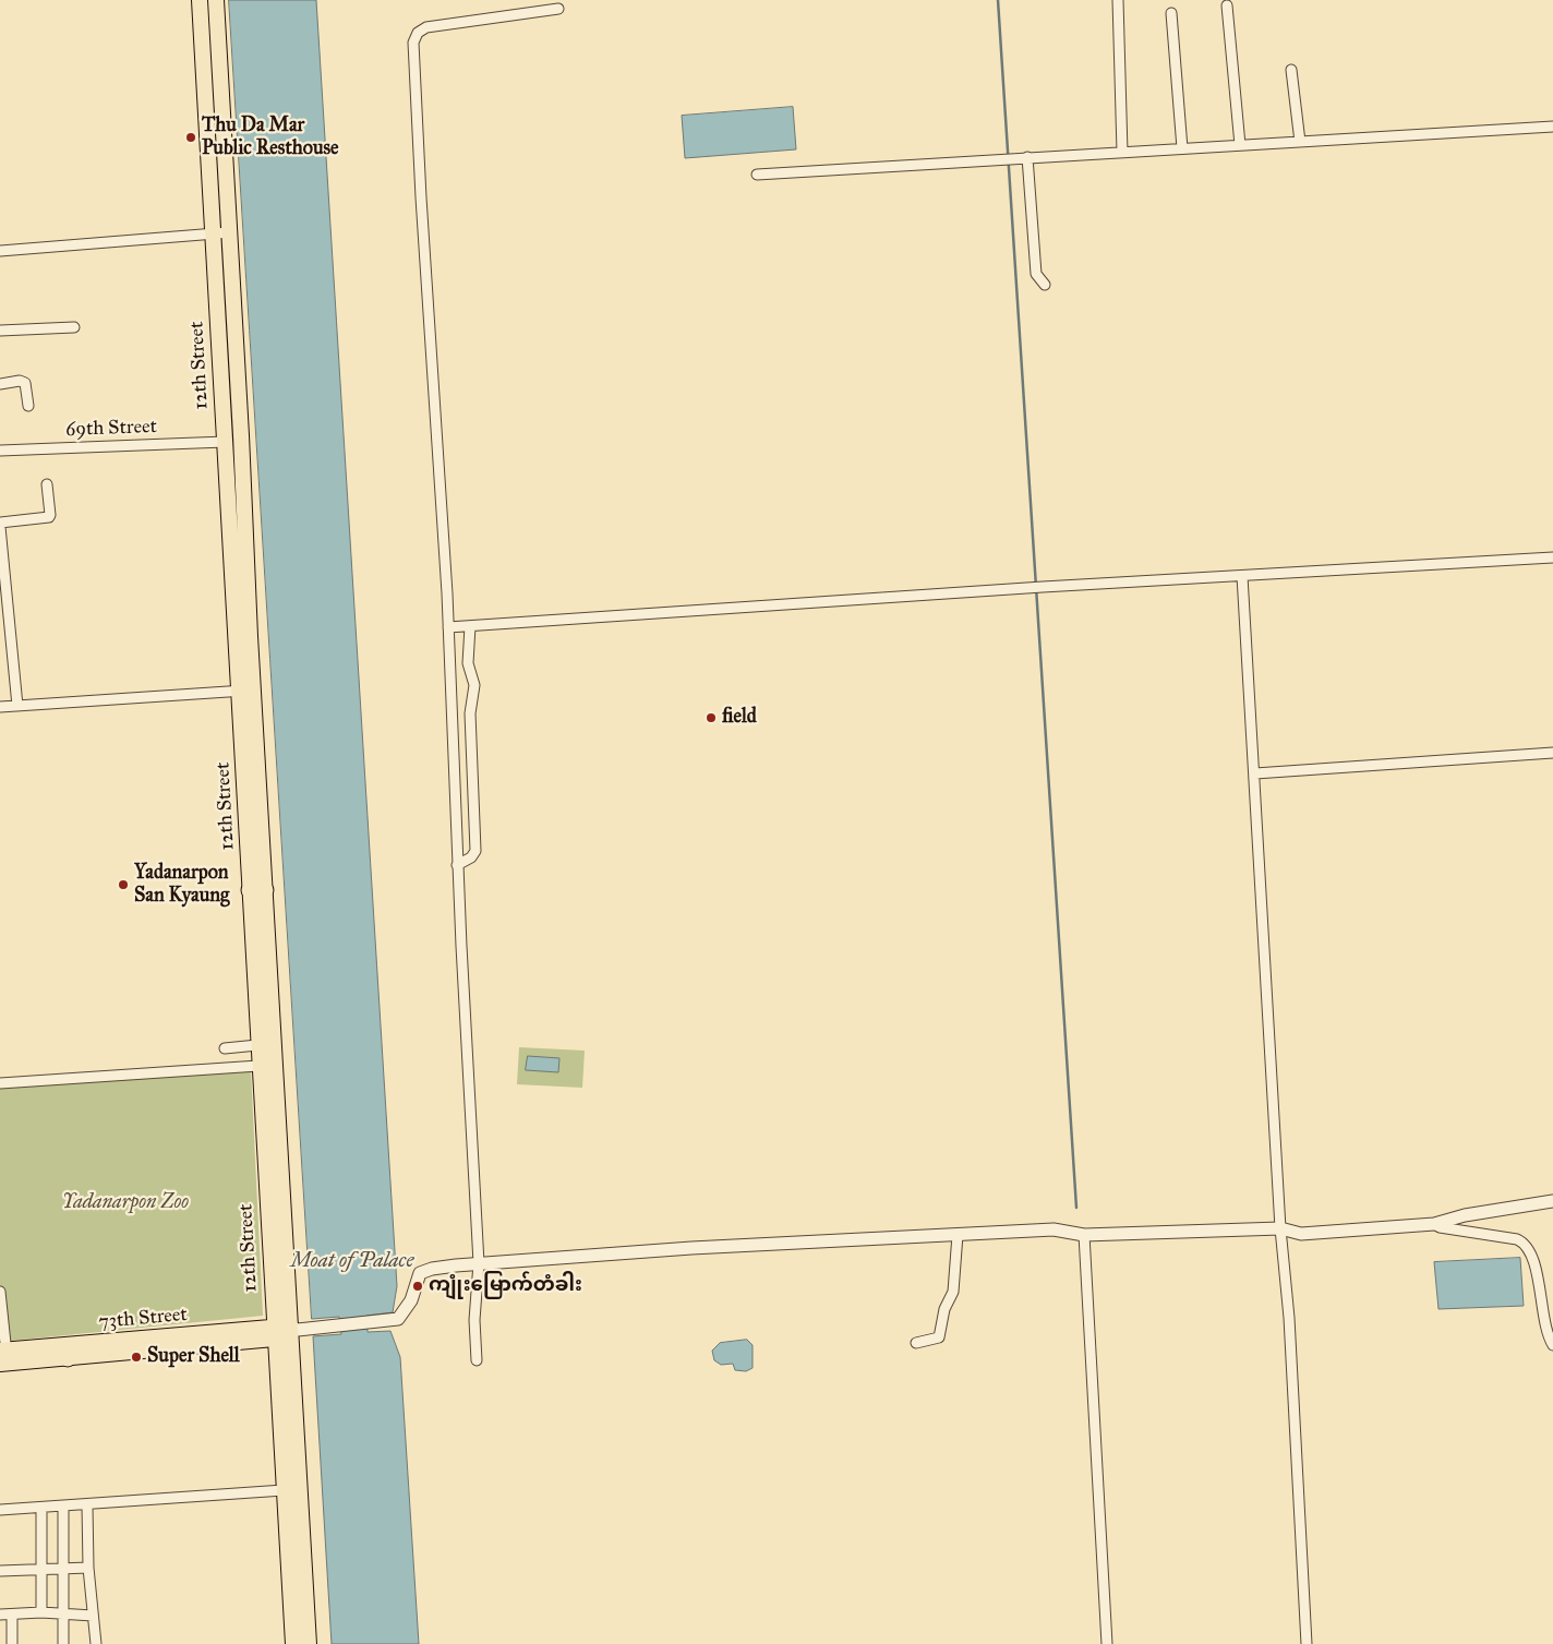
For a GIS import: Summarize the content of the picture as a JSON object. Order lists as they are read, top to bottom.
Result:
{
  "streets": {
    "main road": ["12th Street", "73th Street"],
    "street": ["69th Street"]
  },
  "crossings": [
    ["12th Street", "69th Street"],
    ["12th Street", "73th Street"]
  ],
  "water": ["Moat of Palace"],
  "parks": ["Yadanarpon Zoo"],
  "places": [
    "Thu Da Mar Public Resthouse",
    "field",
    "Yadanarpon San Kyaung",
    "ကျုံးမြောက်တံခါး",
    "Super Shell"
  ]
}
